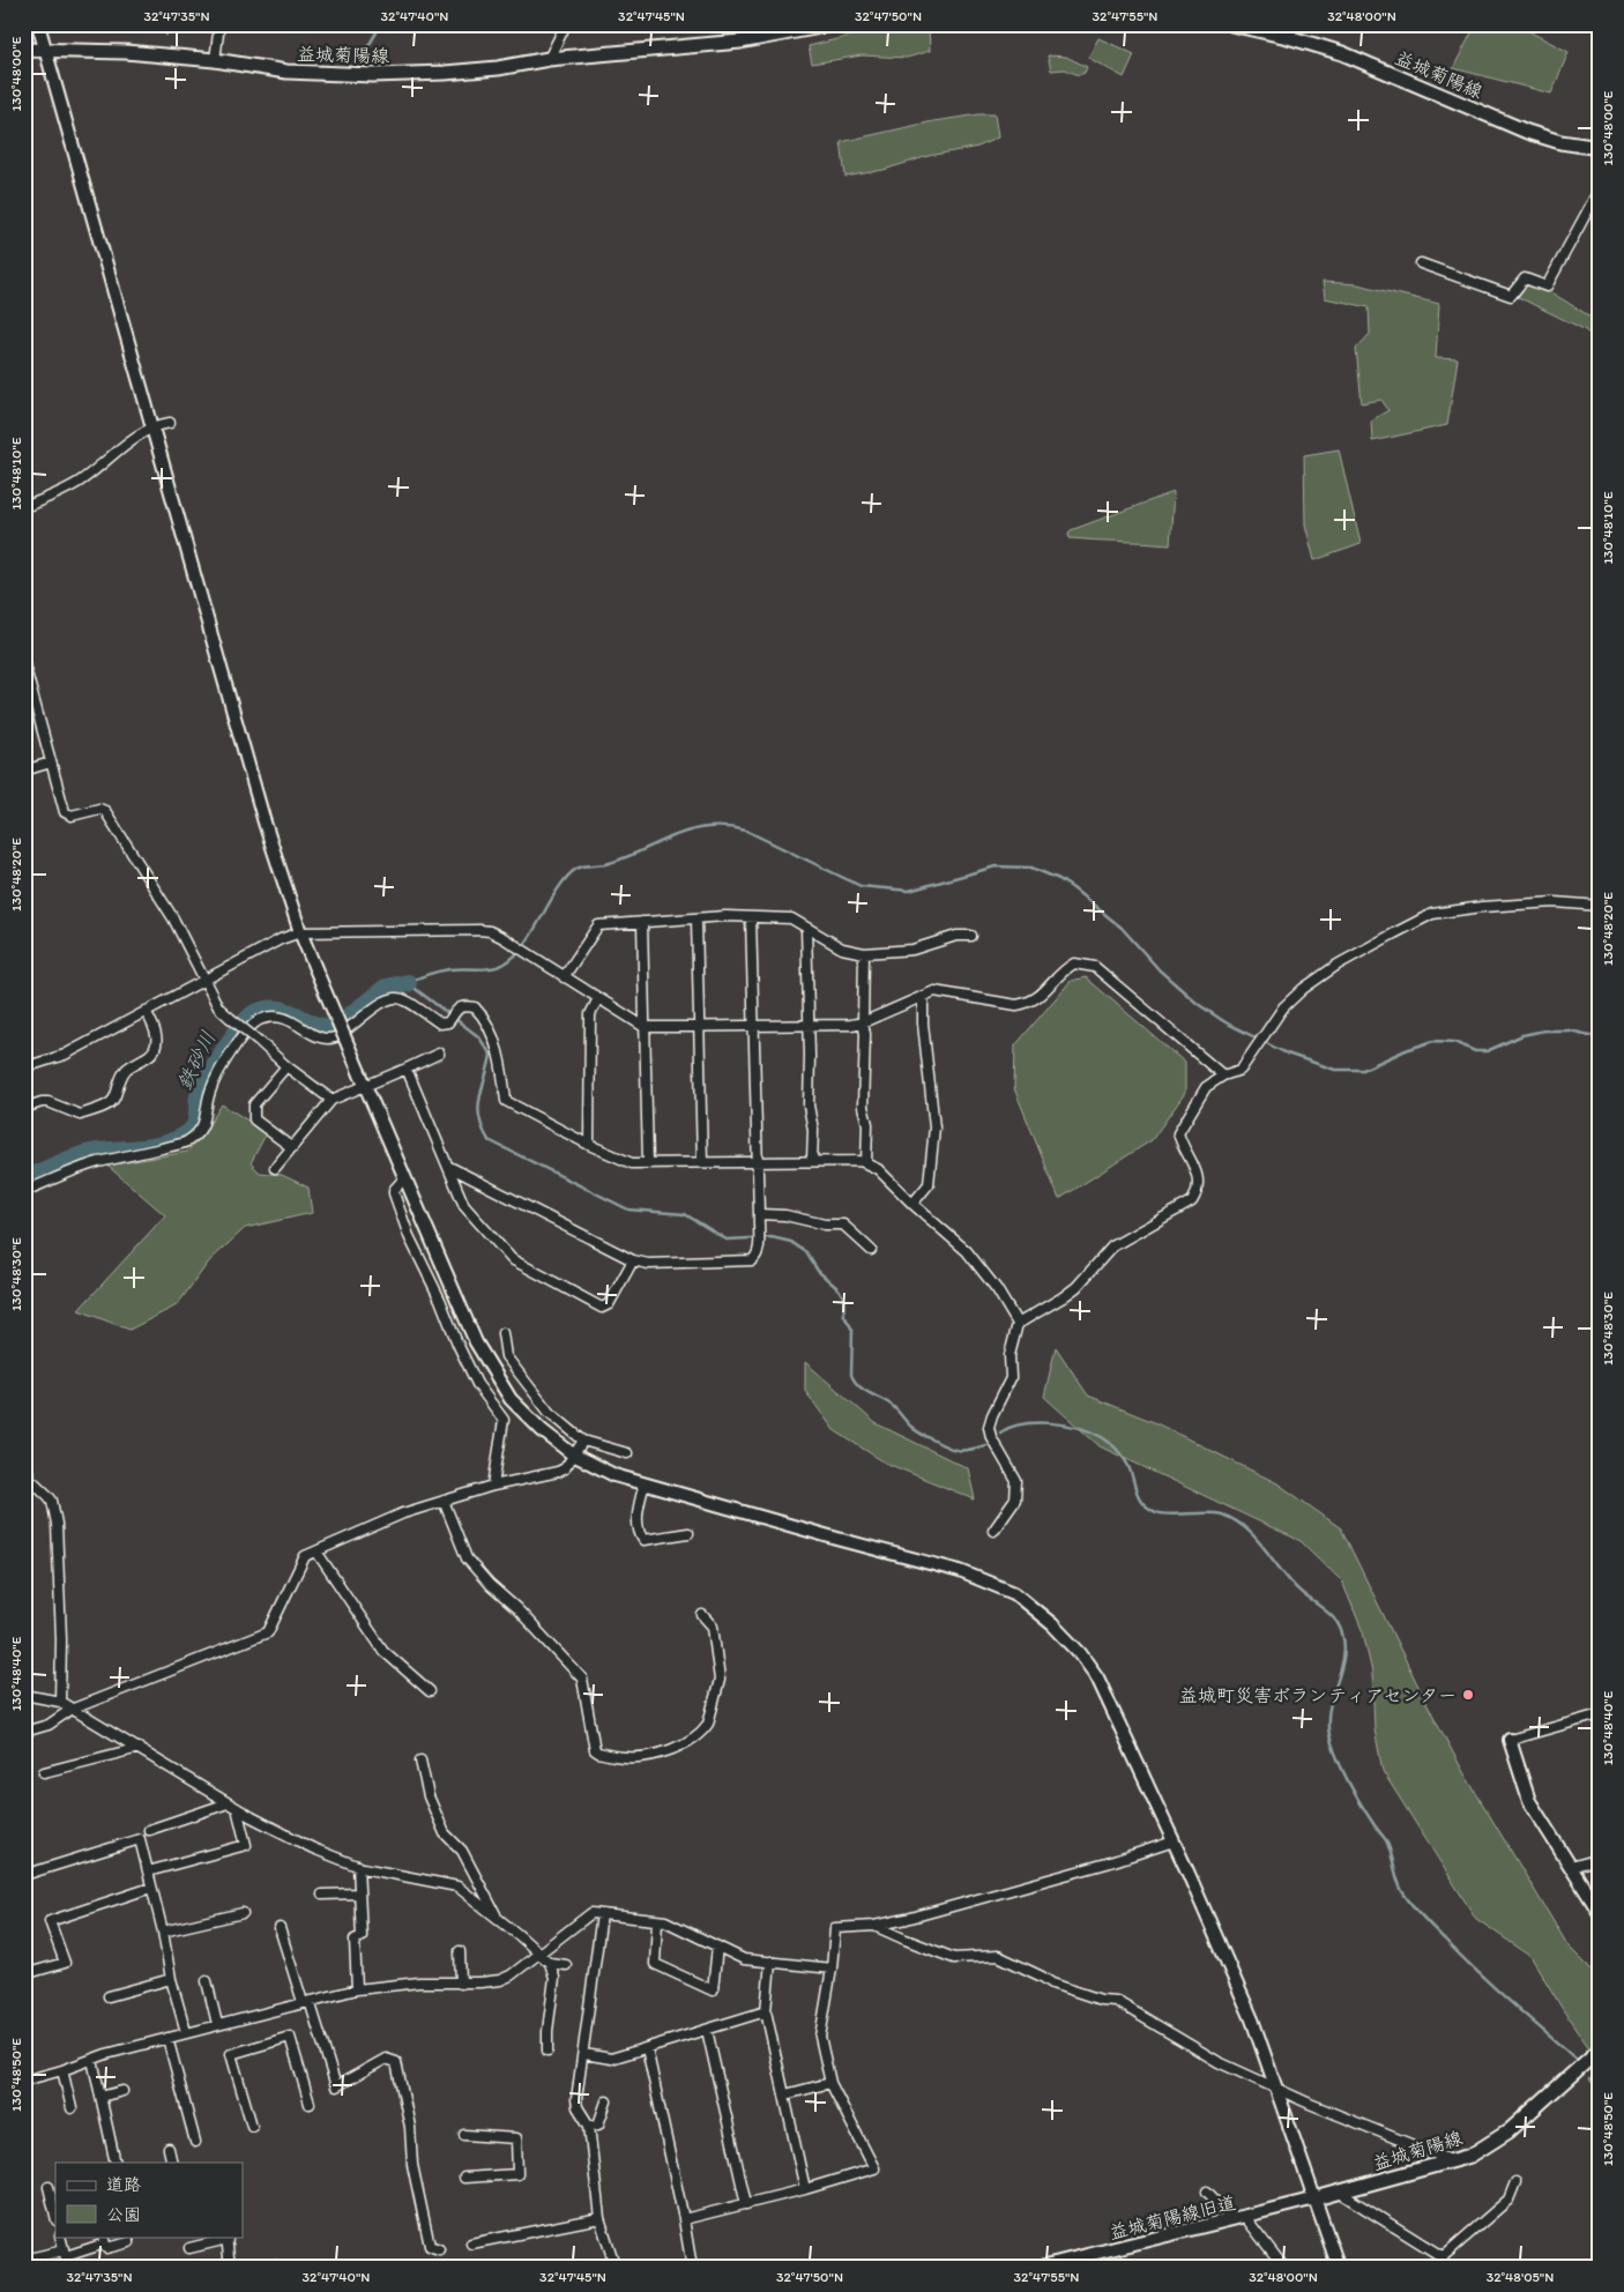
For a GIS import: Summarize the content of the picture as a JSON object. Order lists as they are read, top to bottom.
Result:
{
  "streets": {
    "main road": ["益城菊陽線"],
    "street": ["益城菊陽線旧道"]
  },
  "crossings": [
    ["益城菊陽線", "益城菊陽線旧道"]
  ],
  "water": ["鉄砂川"],
  "places": ["益城町災害ボランティアセンター"],
  "legend": ["道路", "公園"],
  "coordinates": [
    "32°47'35\"N",
    "32°47'40\"N",
    "32°47'45\"N",
    "32°47'50\"N",
    "32°47'55\"N",
    "32°48'00\"N",
    "130°48'00\"E",
    "130°48'10\"E",
    "130°48'20\"E",
    "130°48'30\"E",
    "130°48'40\"E",
    "130°48'50\"E",
    "32°48'05\"N"
  ]
}
